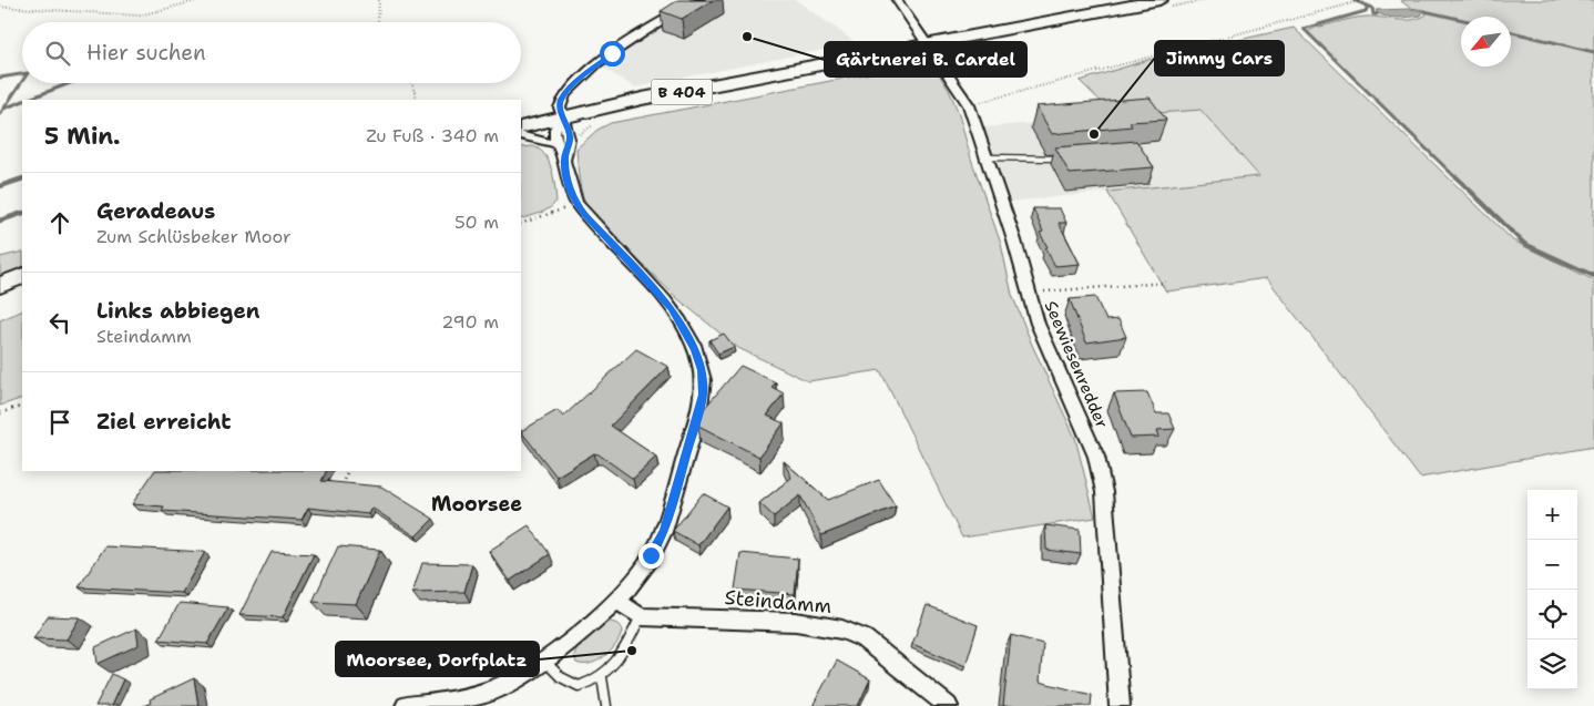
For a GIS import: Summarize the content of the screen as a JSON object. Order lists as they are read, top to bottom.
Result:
{
  "streets": {
    "main road": ["B 404"],
    "street": ["Seewiesenredder", "Steindamm"]
  },
  "crossings": [
    ["B 404", "Seewiesenredder"]
  ],
  "districts": ["Moorsee"],
  "places": ["Gärtnerei B. Cardel", "Jimmy Cars", "Moorsee, Dorfplatz"],
  "north": "bottom left",
  "page": {
    "search": "Hier suchen",
    "heading": ["5 Min.", "Zu Fuß · 340 m"],
    "list": [
      ["Geradeaus", "Zum Schlüsbeker Moor", "50 m"],
      ["Links abbiegen", "Steindamm", "290 m"],
      "Ziel erreicht"
    ],
    "map_buttons": ["+", "−"]
  }
}
